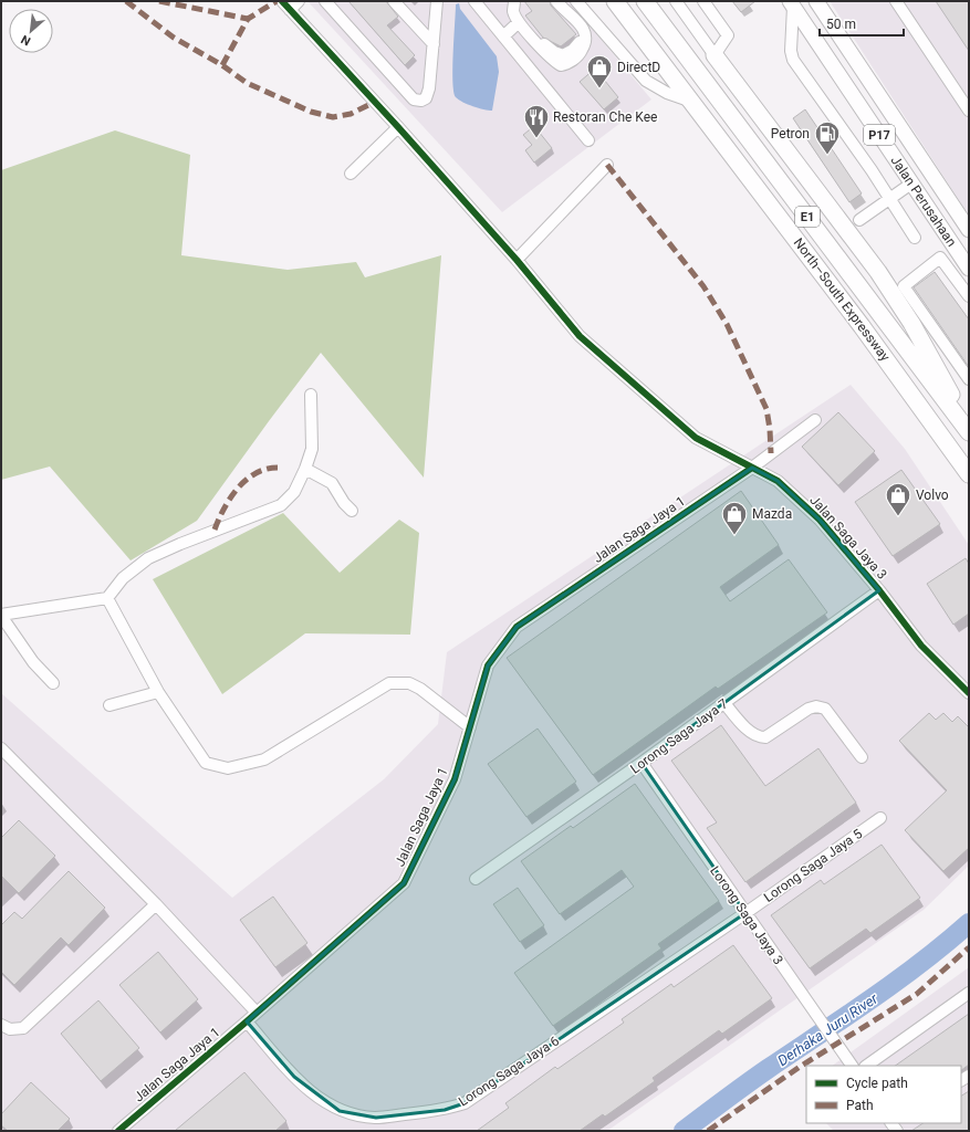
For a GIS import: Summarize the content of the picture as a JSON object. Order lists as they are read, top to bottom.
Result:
{
  "streets": {
    "highway": ["E1", "North–South Expressway"],
    "main road": ["P17", "Jalan Perusahaan"],
    "street": [
      "Jalan Saga Jaya 1",
      "Jalan Saga Jaya 3",
      "Lorong Saga Jaya 7",
      "Lorong Saga Jaya 5",
      "Lorong Saga Jaya 3",
      "Lorong Saga Jaya 6"
    ]
  },
  "crossings": [
    ["Jalan Saga Jaya 1", "Jalan Saga Jaya 3"],
    ["Jalan Saga Jaya 1", "Lorong Saga Jaya 6"],
    ["Jalan Saga Jaya 3", "Lorong Saga Jaya 7"],
    ["Lorong Saga Jaya 7", "Lorong Saga Jaya 3"],
    ["Lorong Saga Jaya 5", "Lorong Saga Jaya 3"],
    ["Lorong Saga Jaya 5", "Lorong Saga Jaya 6"],
    ["Lorong Saga Jaya 3", "Lorong Saga Jaya 6"]
  ],
  "water": ["Derhaka Juru River"],
  "places": {
    "shop": ["DirectD", "Volvo", "Mazda"],
    "restaurant": ["Restoran Che Kee"],
    "fuel station": ["Petron"]
  },
  "legend": ["Cycle path", "Path"],
  "scale_bar": "50 m",
  "north": "bottom left"
}
